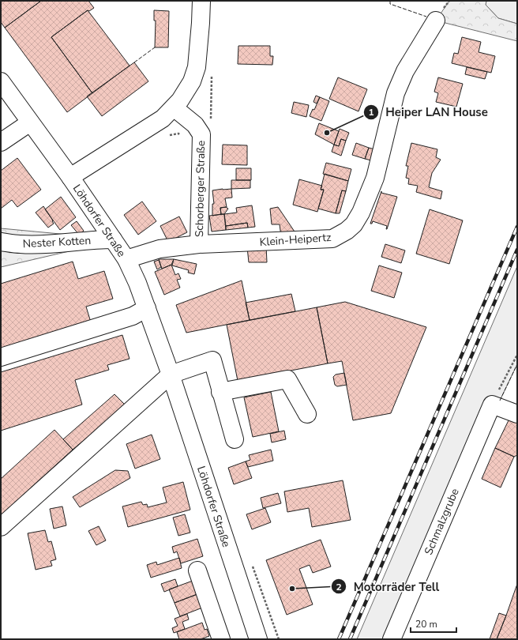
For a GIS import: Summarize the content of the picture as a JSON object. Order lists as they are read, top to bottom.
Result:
{
  "streets": {
    "main road": [
      "Schorberger Straße",
      "Löhdorfer Straße",
      "Klein-Heipertz",
      "Nester Kotten",
      "Schmalzgrube"
    ]
  },
  "crossings": [
    ["Schorberger Straße", "Klein-Heipertz"],
    ["Löhdorfer Straße", "Klein-Heipertz"],
    ["Löhdorfer Straße", "Nester Kotten"]
  ],
  "places": ["Heiper LAN House", "Motorräder Tell"],
  "scale_bar": "20 m"
}
